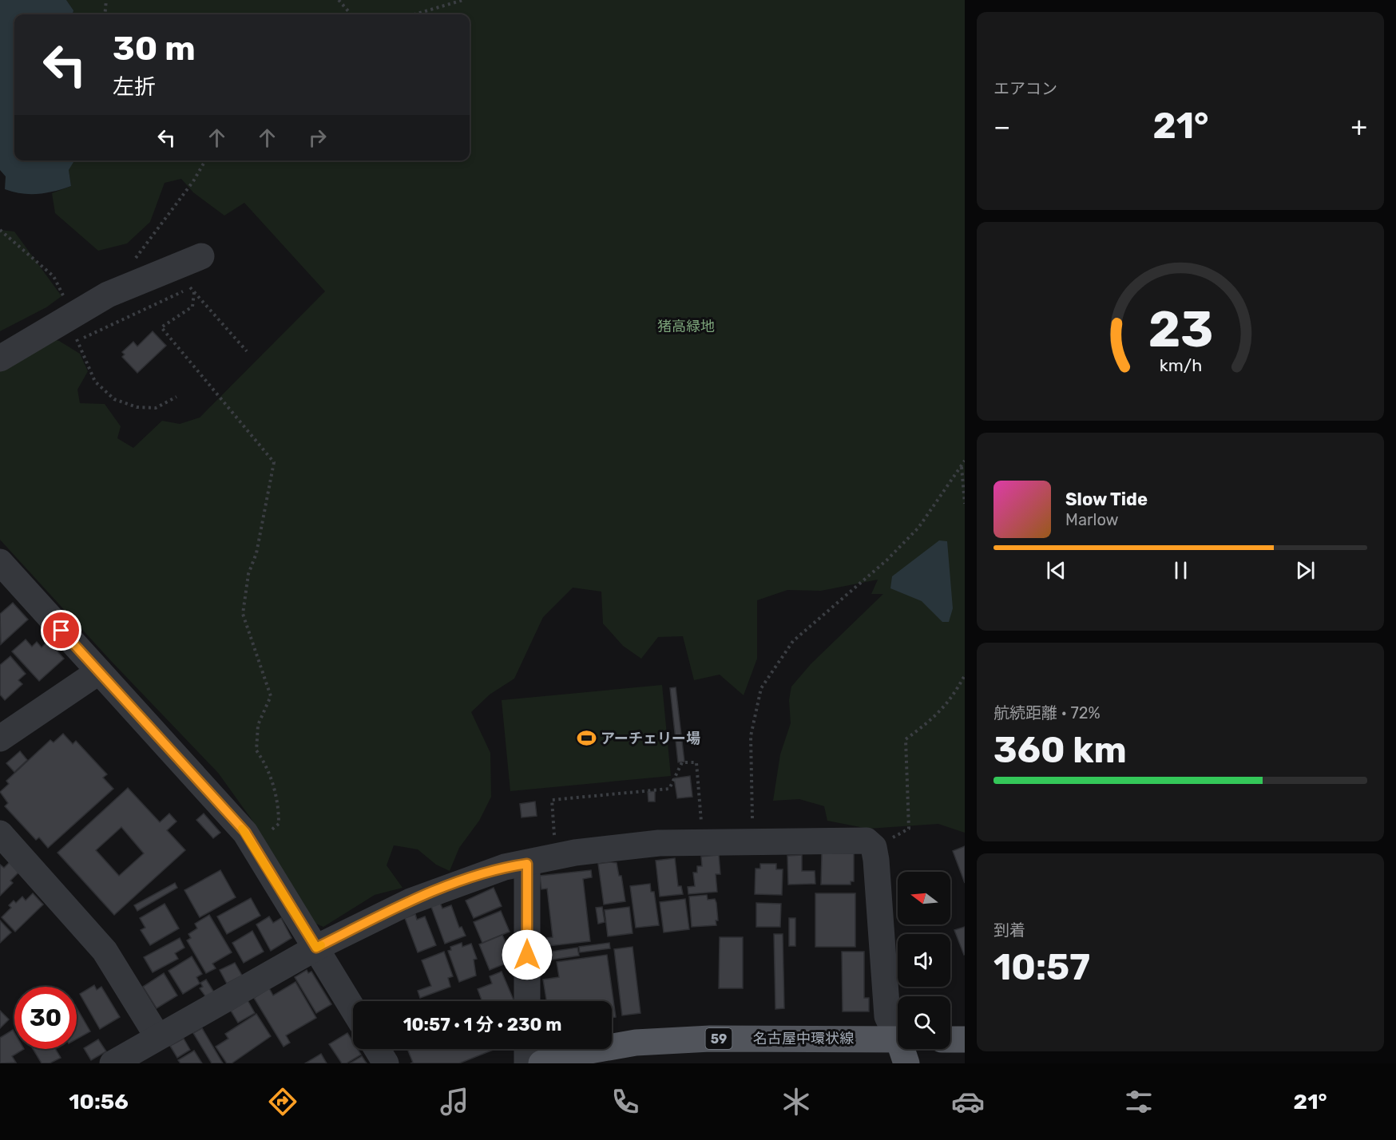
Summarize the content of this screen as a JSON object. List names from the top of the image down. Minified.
{"streets":{"main road":["59","名古屋中環状線"]},"parks":["猪高緑地"],"places":{"sports":["アーチェリー場"]},"north":"left","page":{"tile":["エアコン",["航続距離 · 72%","360 km"],["到着","10:57"]],"turn":["30 m","左折"],"heat":["−","21°","+"],"song":["Slow Tide","Marlow"],"limit":"30","trip":"10:57 · 1 分 · 230 m","tabs":["10:56","21°"],"gauge":["23","km/h"]}}
